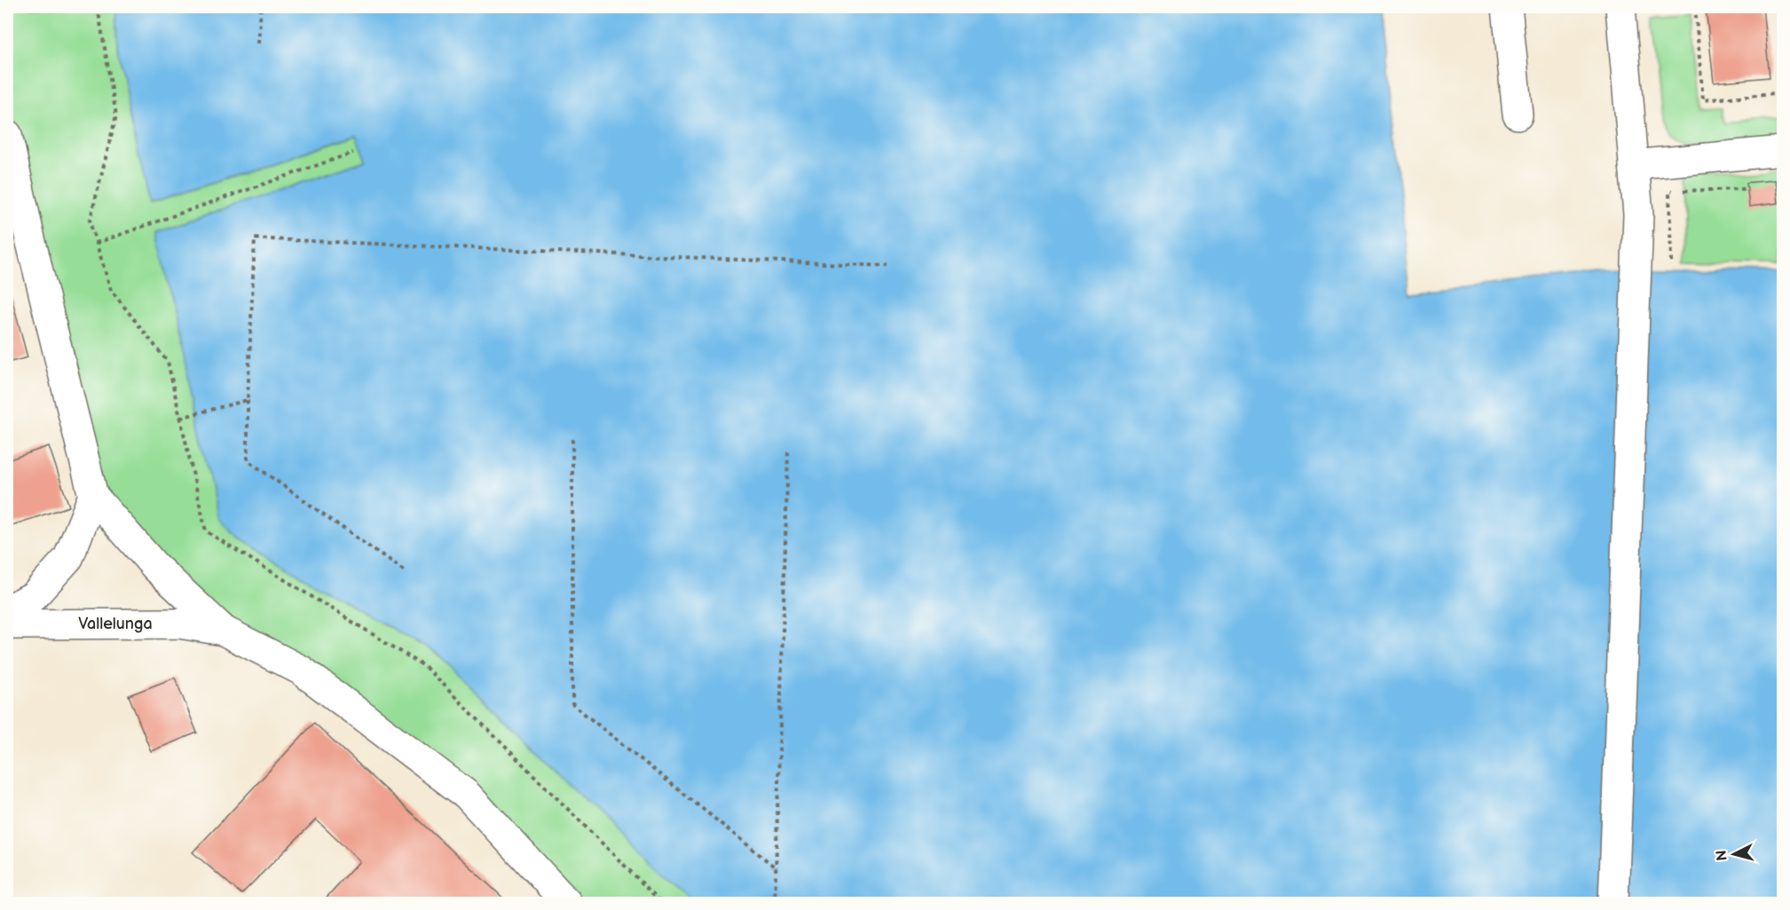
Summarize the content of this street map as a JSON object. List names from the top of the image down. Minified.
{"streets":{"street":["Vallelunga"]},"north":"left"}
